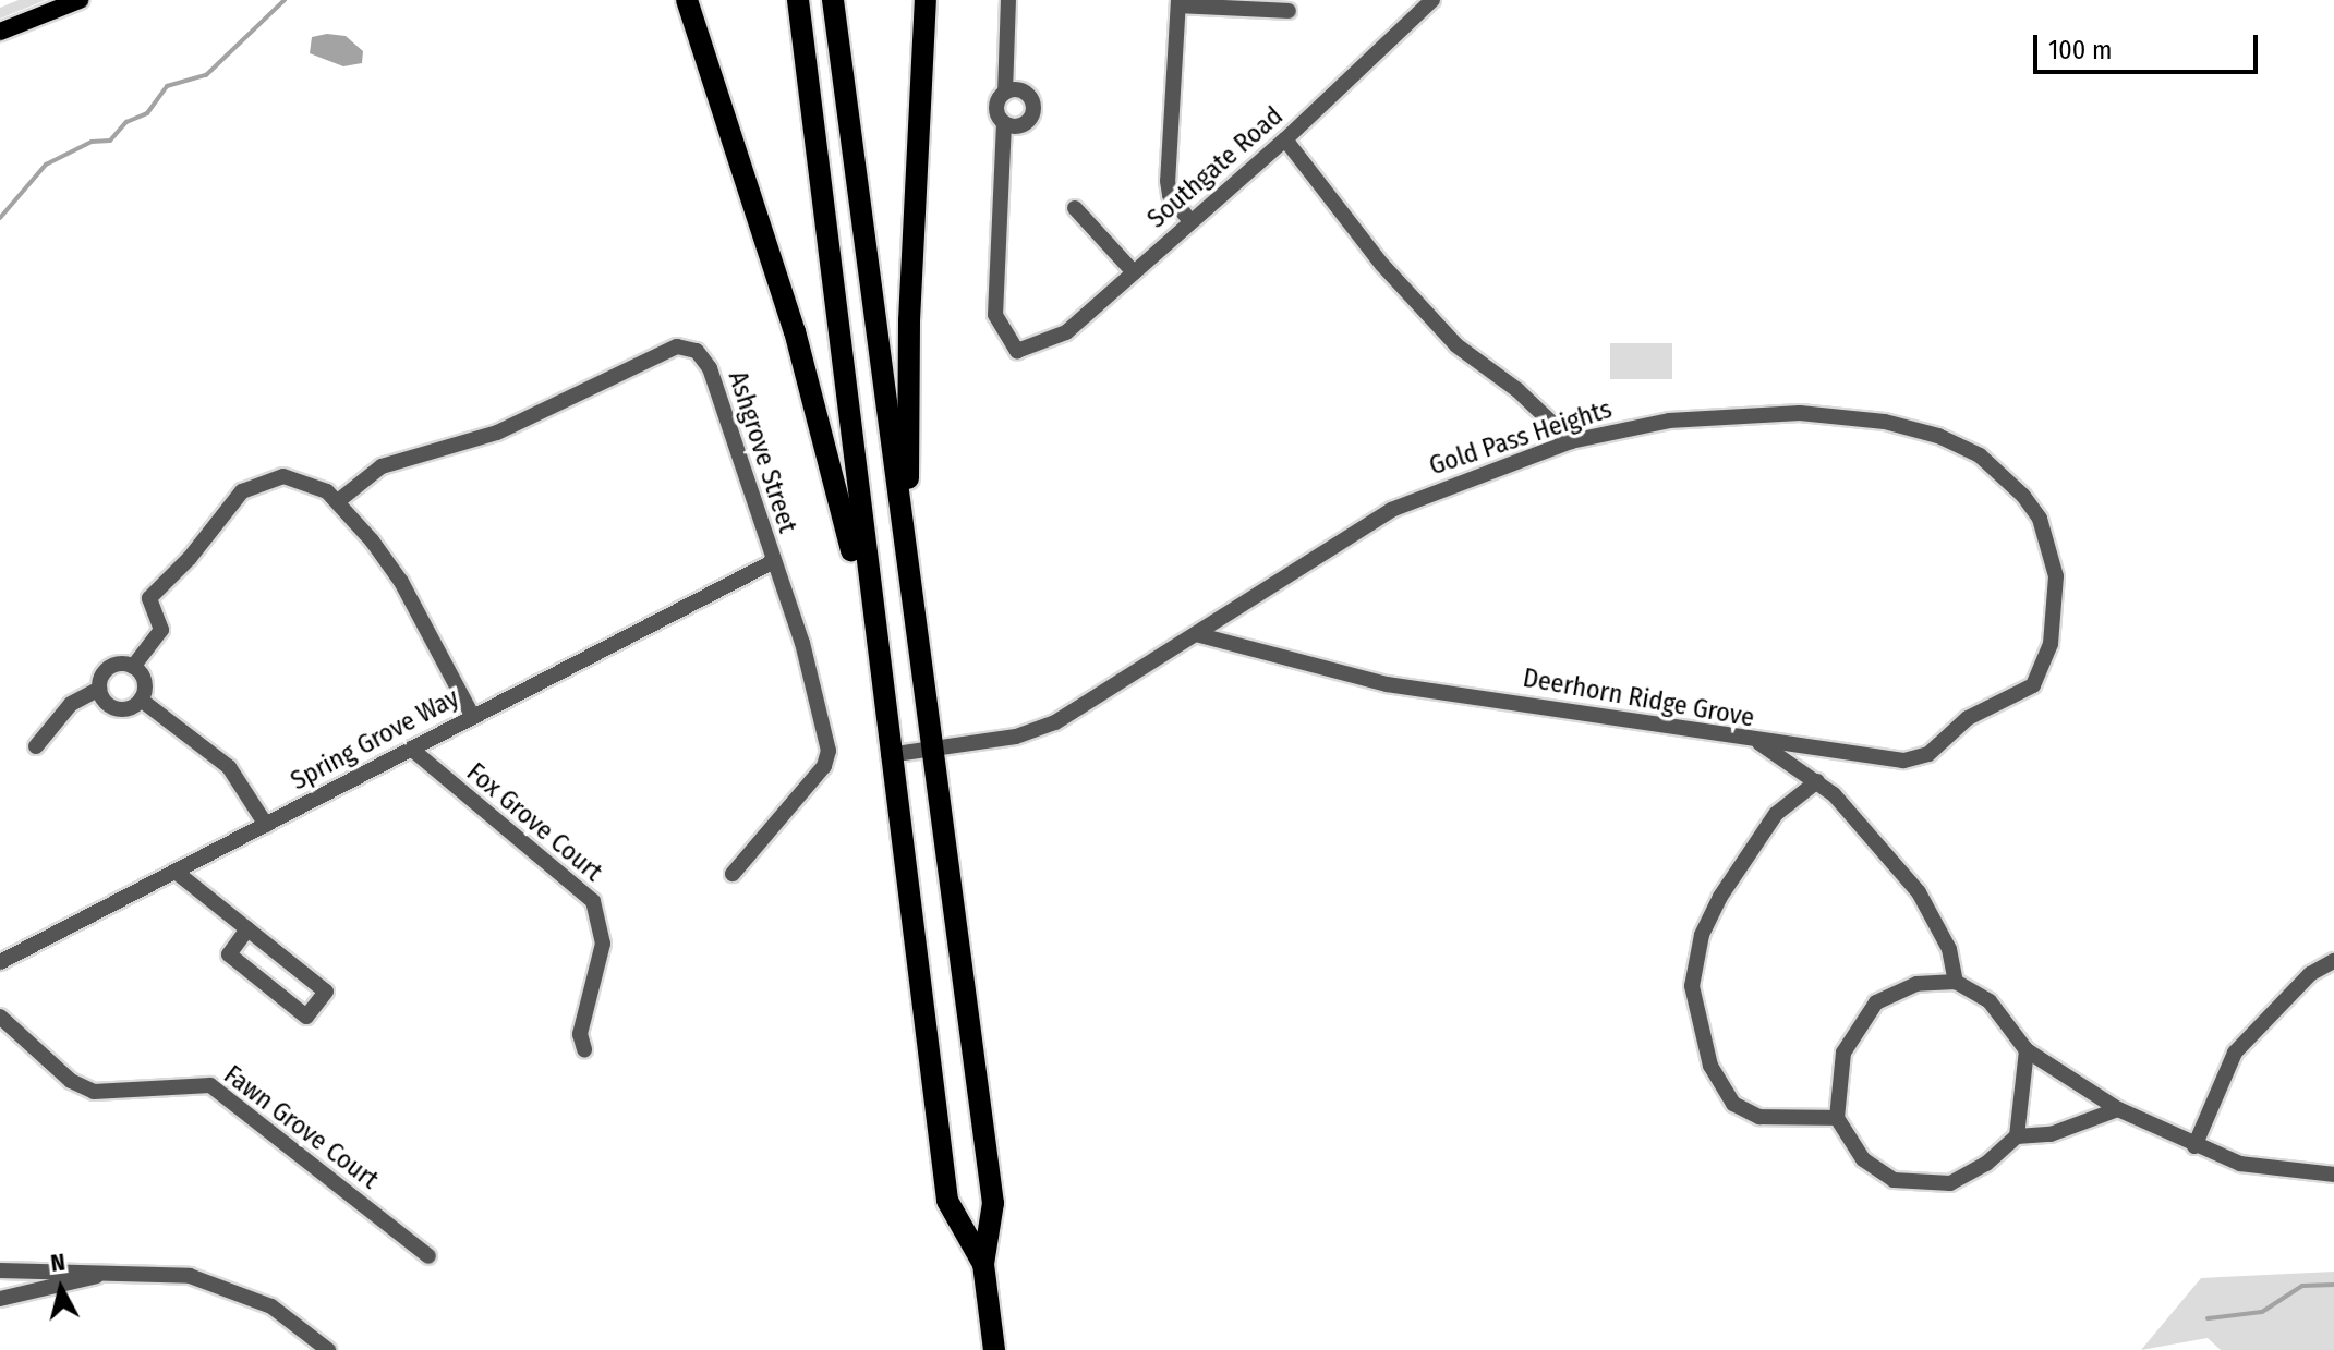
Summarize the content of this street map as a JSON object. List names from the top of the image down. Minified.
{"streets":{"street":["Southgate Road","Gold Pass Heights","Ashgrove Street","Deerhorn Ridge Grove","Spring Grove Way","Fox Grove Court","Fawn Grove Court"]},"crossings":[["Gold Pass Heights","Deerhorn Ridge Grove"],["Ashgrove Street","Spring Grove Way"],["Spring Grove Way","Fox Grove Court"]],"scale_bar":"100 m","north":"top"}
